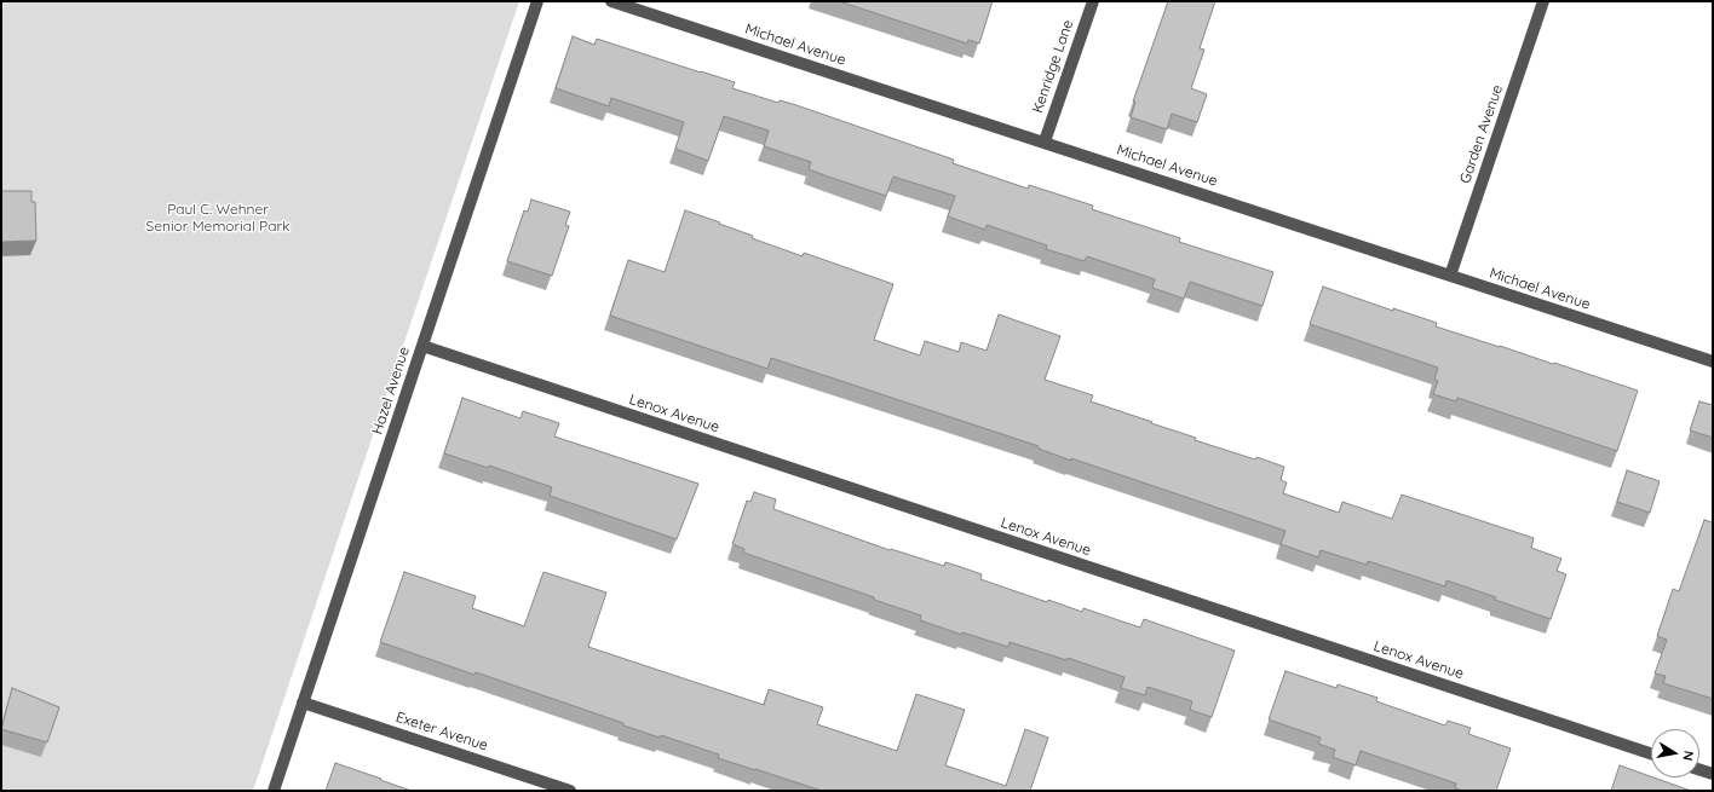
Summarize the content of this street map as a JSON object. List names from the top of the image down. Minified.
{"streets":{"street":["Michael Avenue","Kenridge Lane","Garden Avenue","Hazel Avenue","Lenox Avenue","Exeter Avenue"]},"crossings":[["Michael Avenue","Kenridge Lane"],["Michael Avenue","Garden Avenue"],["Hazel Avenue","Lenox Avenue"],["Hazel Avenue","Exeter Avenue"]],"parks":["Paul C. Wehner Senior Memorial Park"],"north":"right"}
